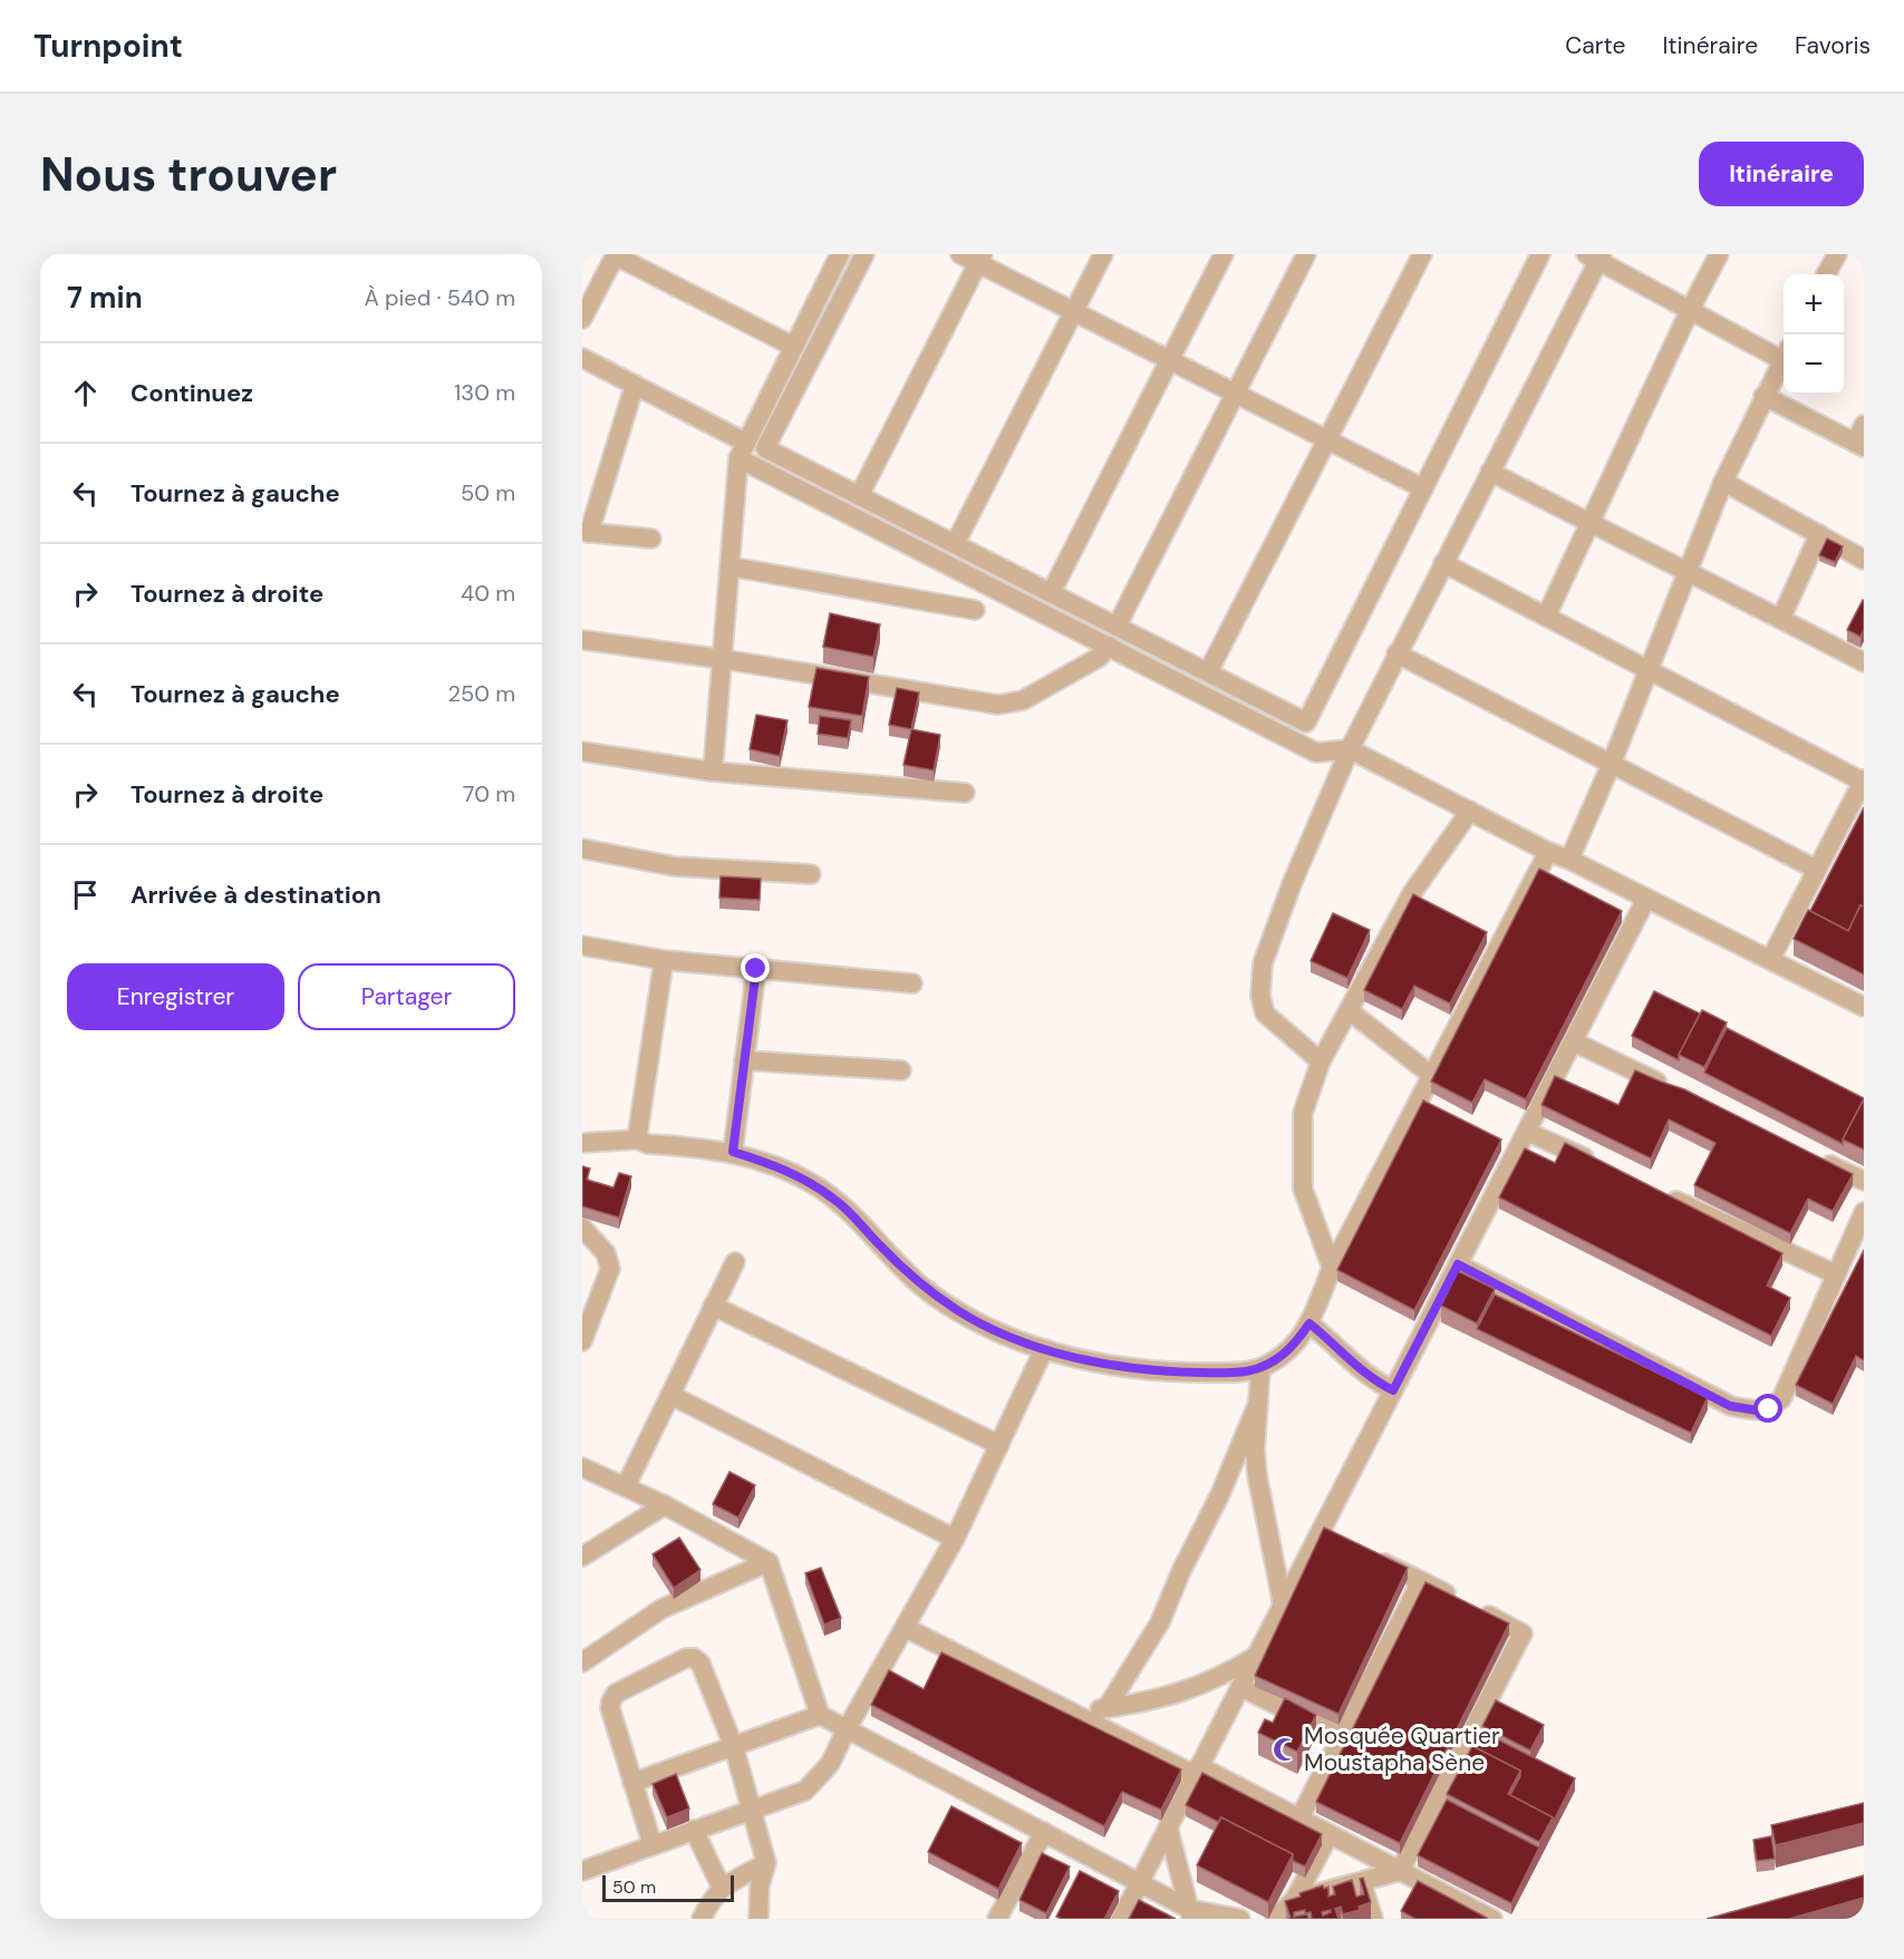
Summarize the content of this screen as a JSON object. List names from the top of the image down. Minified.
{"places":{"mosque":["Mosquée Quartier Moustapha Sène"]},"scale_bar":"50 m","page":{"header":"Turnpoint","nav":["Carte","Itinéraire","Favoris"],"buttons":["Itinéraire",["Enregistrer","Partager"]],"title":"Nous trouver","heading":["7 min","À pied · 540 m"],"map_buttons":["+","−"],"list":[["Continuez","130 m"],["Tournez à gauche","50 m"],["Tournez à droite","40 m"],["Tournez à gauche","250 m"],["Tournez à droite","70 m"],"Arrivée à destination"],"scale":"50 m"}}
